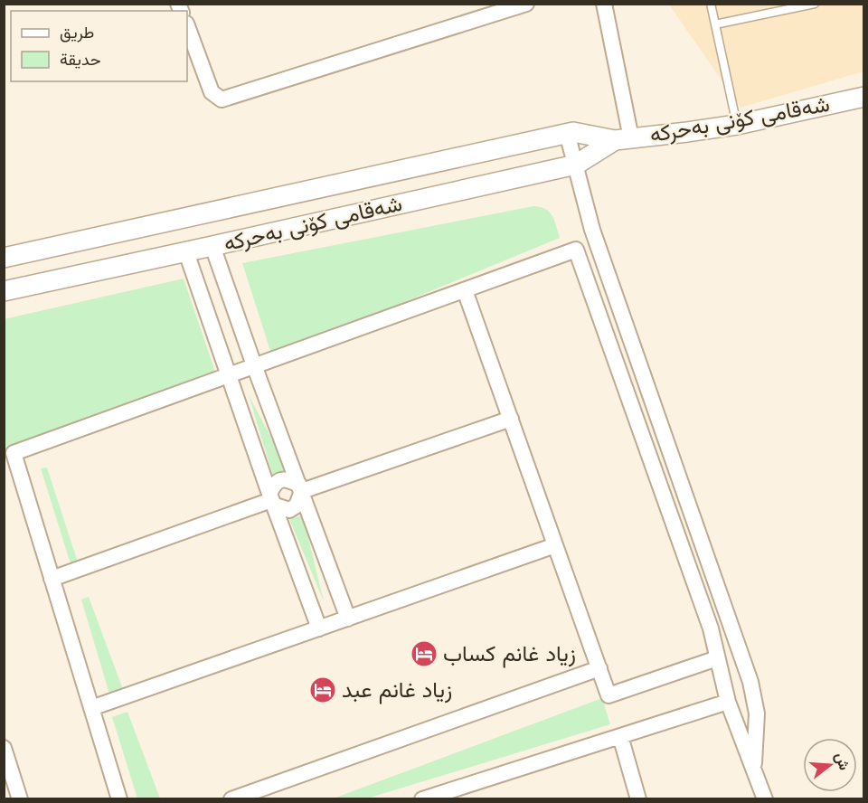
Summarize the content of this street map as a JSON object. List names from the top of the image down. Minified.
{"streets":{"street":["شەقامی کۆنی بەحرکە"]},"places":{"hotel":["زياد غانم كساب","زياد غانم عبد"]},"legend":["طريق","حديقة"],"north":"right"}
